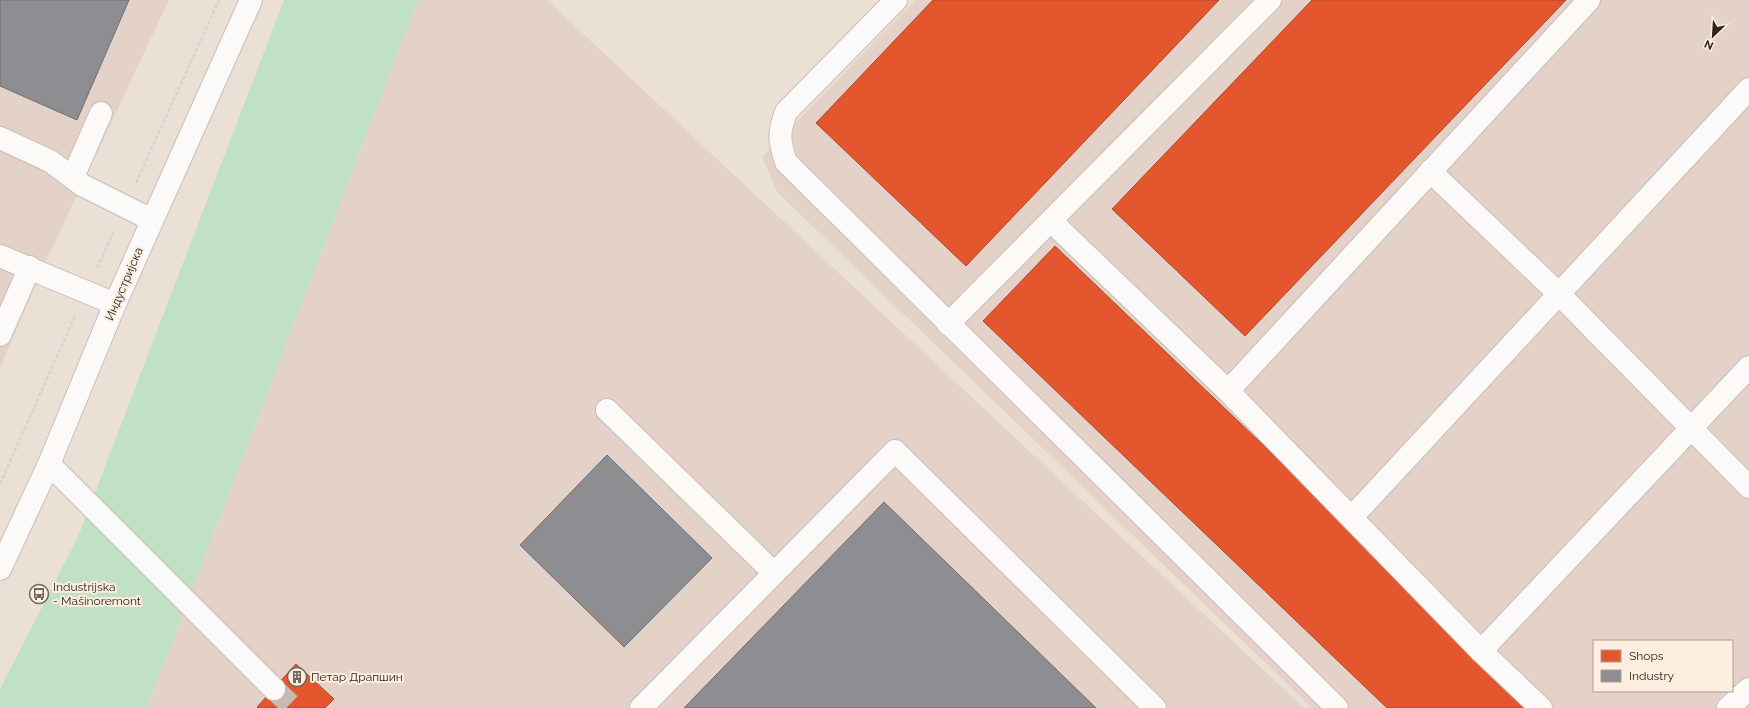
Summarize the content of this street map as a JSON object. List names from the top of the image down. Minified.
{"streets":{"street":["Индустријска"]},"places":{"bus stop":["Industrijska - Mašinoremont"],"building":["Петар Драпшин"]},"legend":["Shops","Industry"],"north":"bottom left"}
